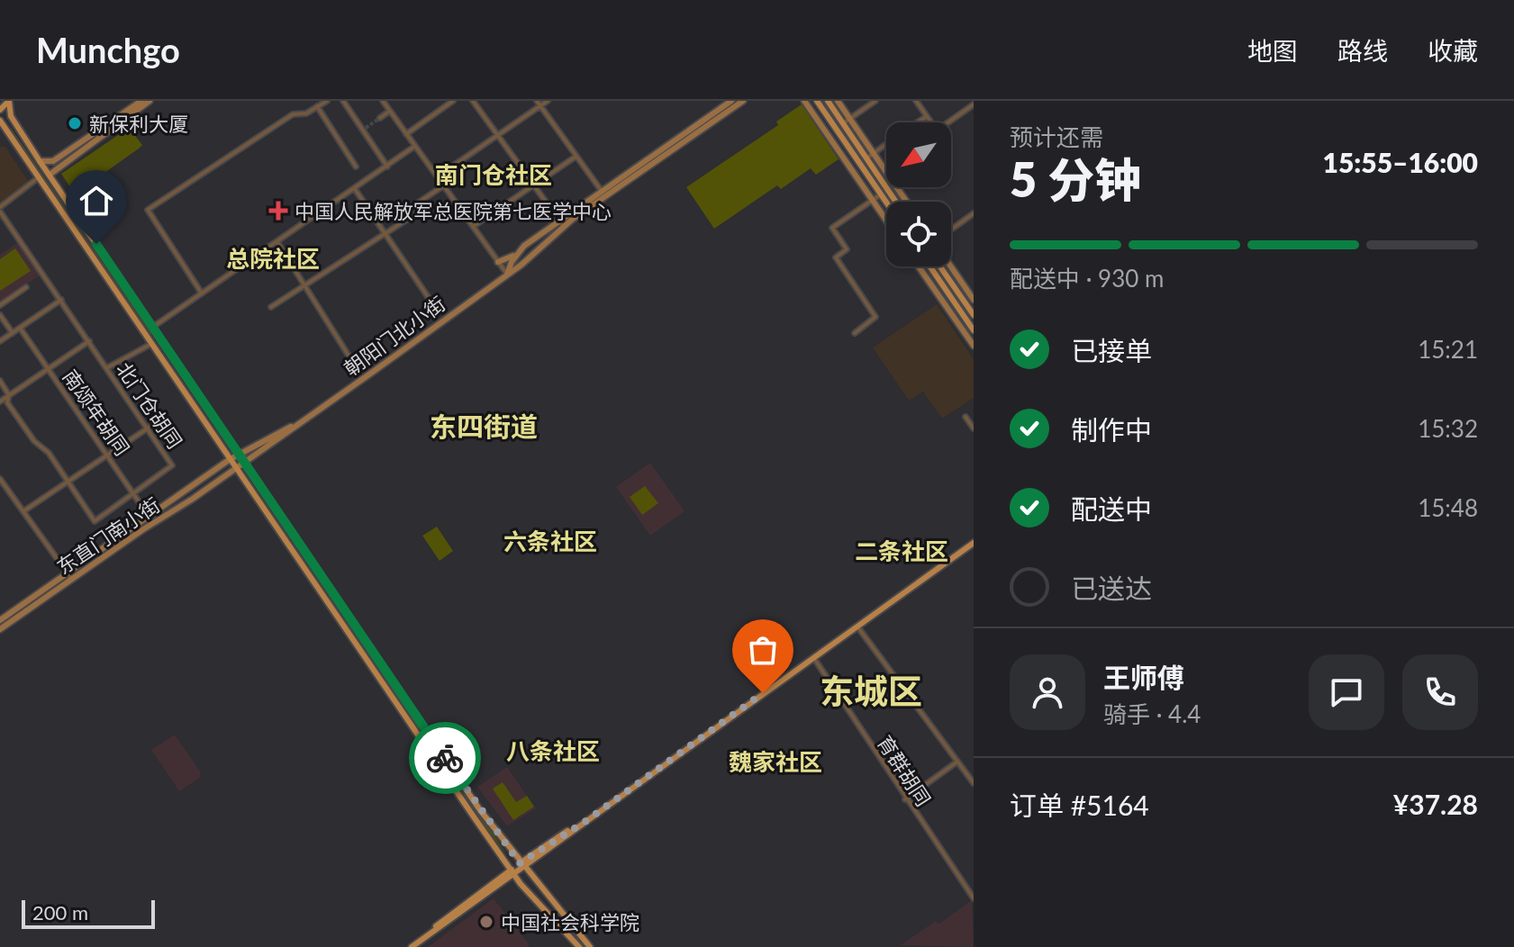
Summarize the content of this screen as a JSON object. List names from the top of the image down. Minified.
{"streets":{"main road":["朝阳门北小街","东直门南小街"],"street":["北门仓胡同","南颂年胡同","育群胡同"]},"crossings":[["朝阳门北小街","东直门南小街"],["北门仓胡同","南颂年胡同"],["南颂年胡同","东直门南小街"]],"districts":["南门仓社区","总院社区","东四街道","六条社区","二条社区","东城区","八条社区","魏家社区"],"places":{"other":["新保利大厦","中国社会科学院"],"health":["中国人民解放军总医院第七医学中心"]},"scale_bar":"200 m","north":"bottom left","page":{"header":"Munchgo","nav":["地图","路线","收藏"],"heading":["5 分钟","预计还需","15:55–16:00"],"panel":["王师傅","骑手 · 4.4","订单 #5164","¥37.28"],"bar":"配送中 · 930 m","list":[["已接单","15:21"],["制作中","15:32"],["配送中","15:48"],"已送达"],"scale":"200 m"}}
